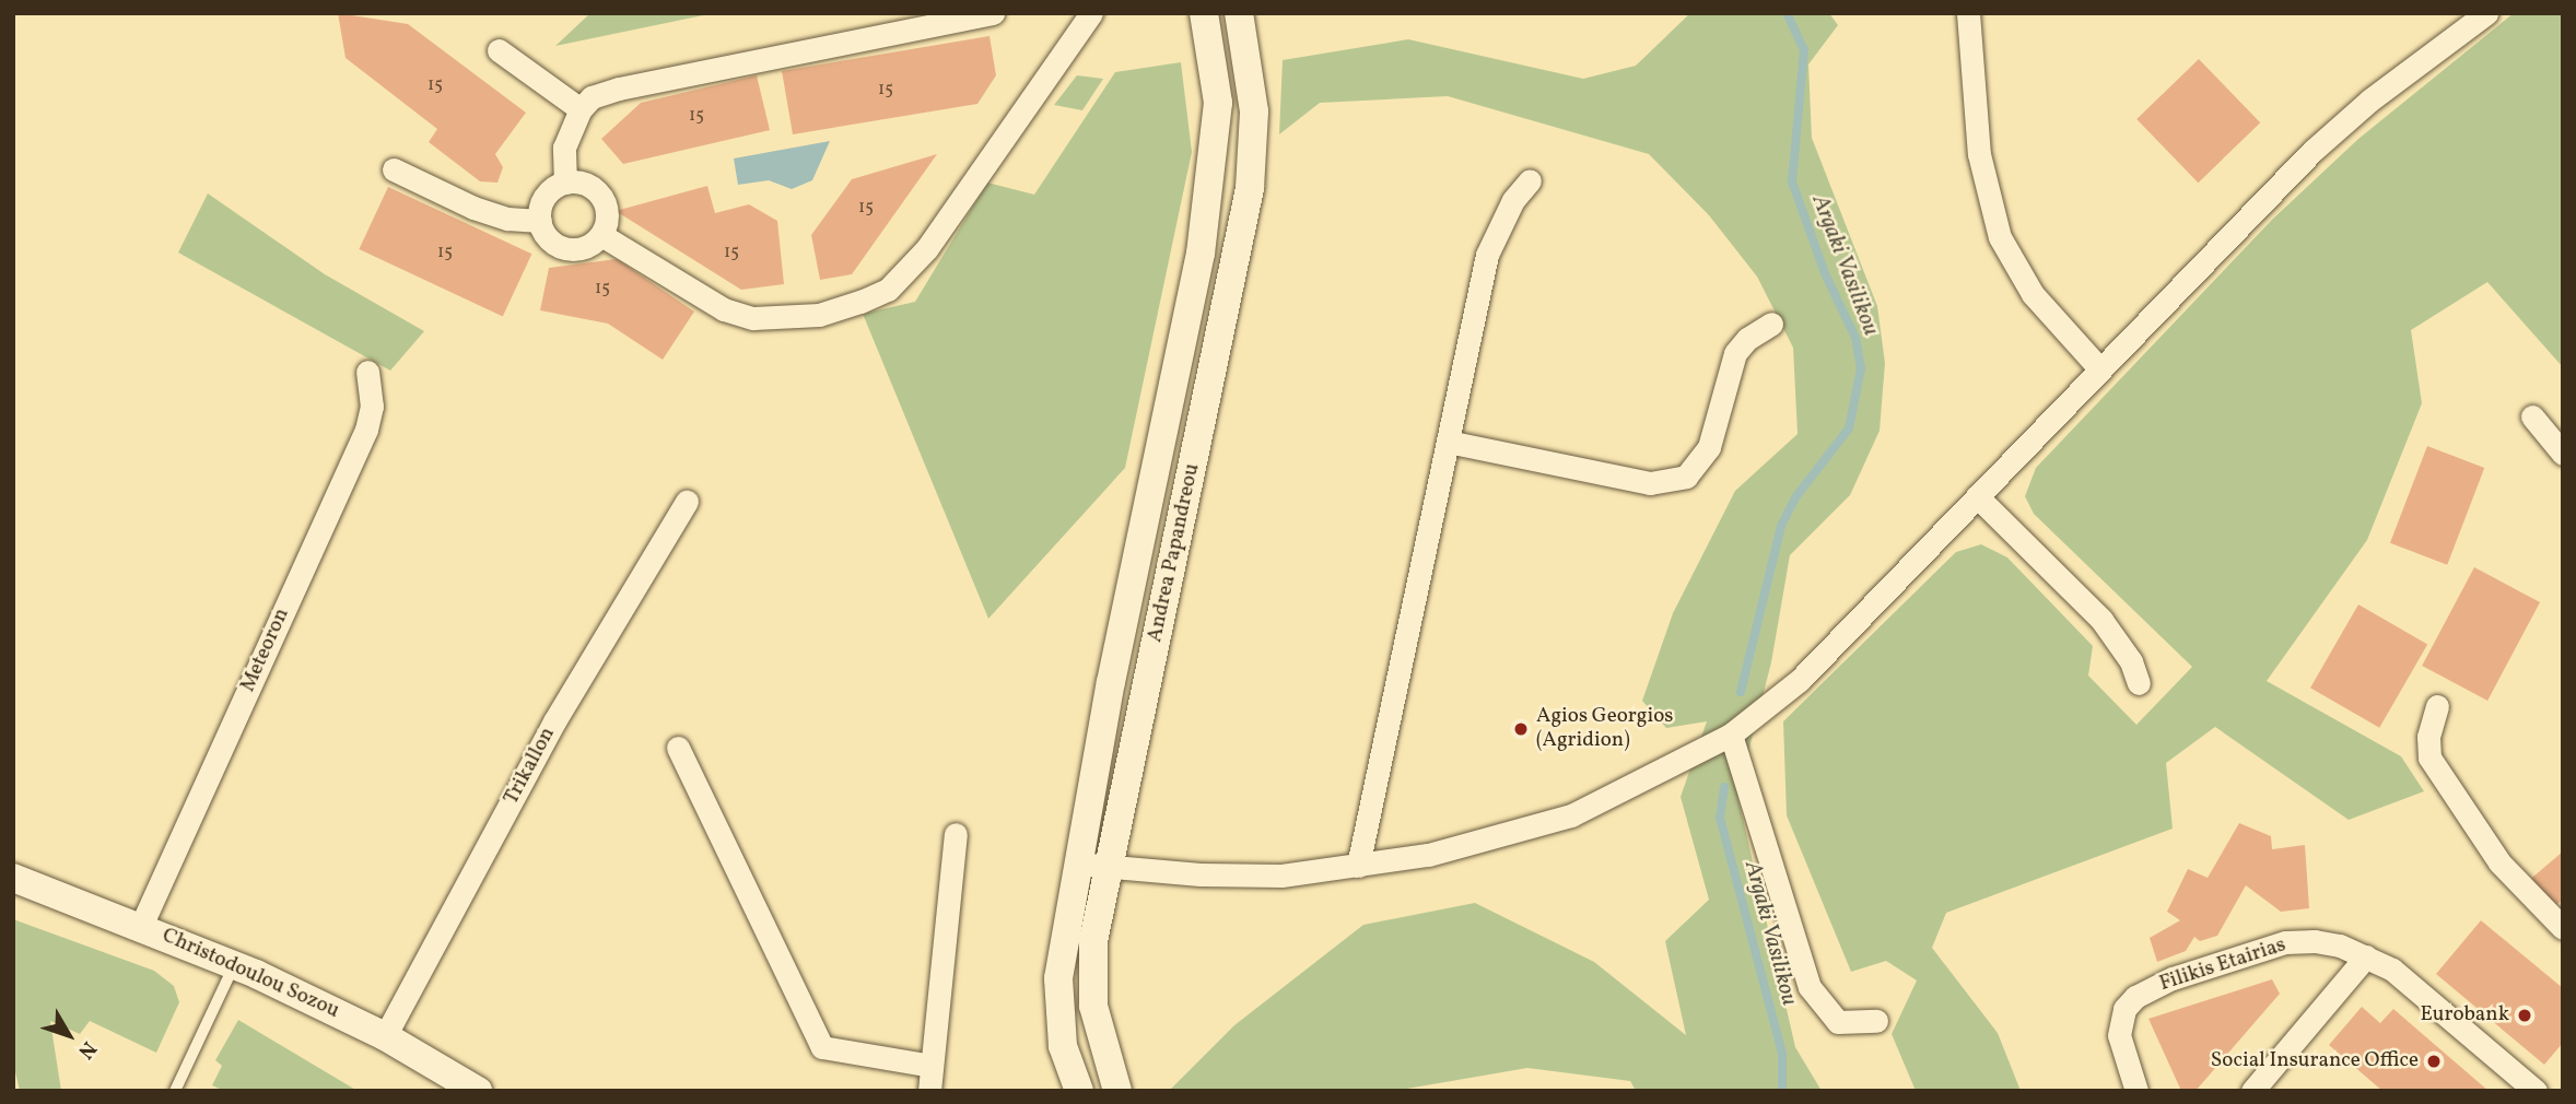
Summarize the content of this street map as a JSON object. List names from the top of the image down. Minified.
{"streets":{"street":["Andrea Papandreou","Meteoron","Trikallon","Filikis Etairias","Christodoulou Sozou"]},"crossings":[["Meteoron","Christodoulou Sozou"],["Trikallon","Christodoulou Sozou"]],"water":["Argaki Vasilikou"],"places":["Agios Georgios (Agridion)","Eurobank","Social Insurance Office"],"house_numbers":["15","15","15","15","15","15","15"],"north":"bottom right"}
